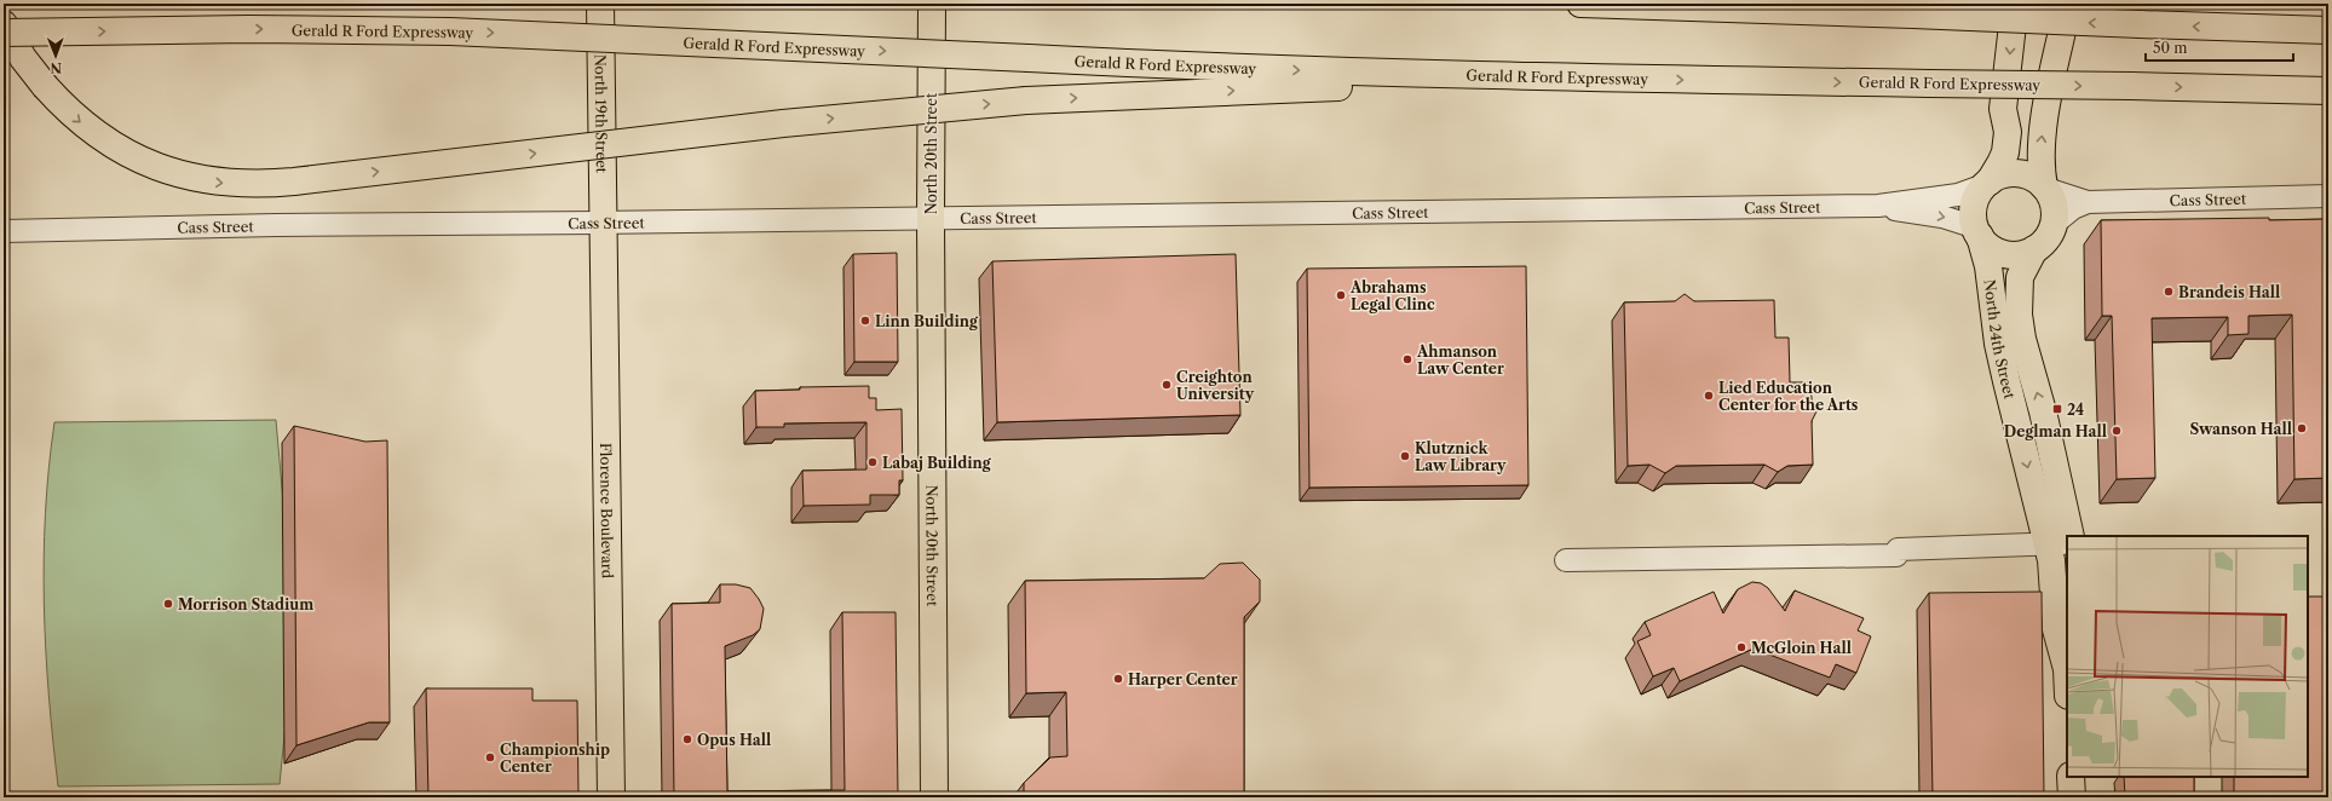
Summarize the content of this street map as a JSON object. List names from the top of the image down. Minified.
{"streets":{"main road":["Gerald R Ford Expressway","North 19th Street","North 20th Street","North 24th Street","Florence Boulevard"],"street":["Cass Street"]},"crossings":[["North 19th Street","Cass Street"],["North 19th Street","Florence Boulevard"],["North 20th Street","Cass Street"],["Cass Street","North 24th Street"],["Cass Street","Florence Boulevard"]],"places":{"other":["Brandeis Hall","Abrahams Legal Clinc","Linn Building","Ahmanson Law Center","Creighton University","Lied Education Center for the Arts","Swanson Hall","Deglman Hall","Klutznick Law Library","Labaj Building","Morrison Stadium","McGloin Hall","Harper Center","Opus Hall","Championship Center"],"transit":["24"]},"scale_bar":"50 m","north":"bottom"}
